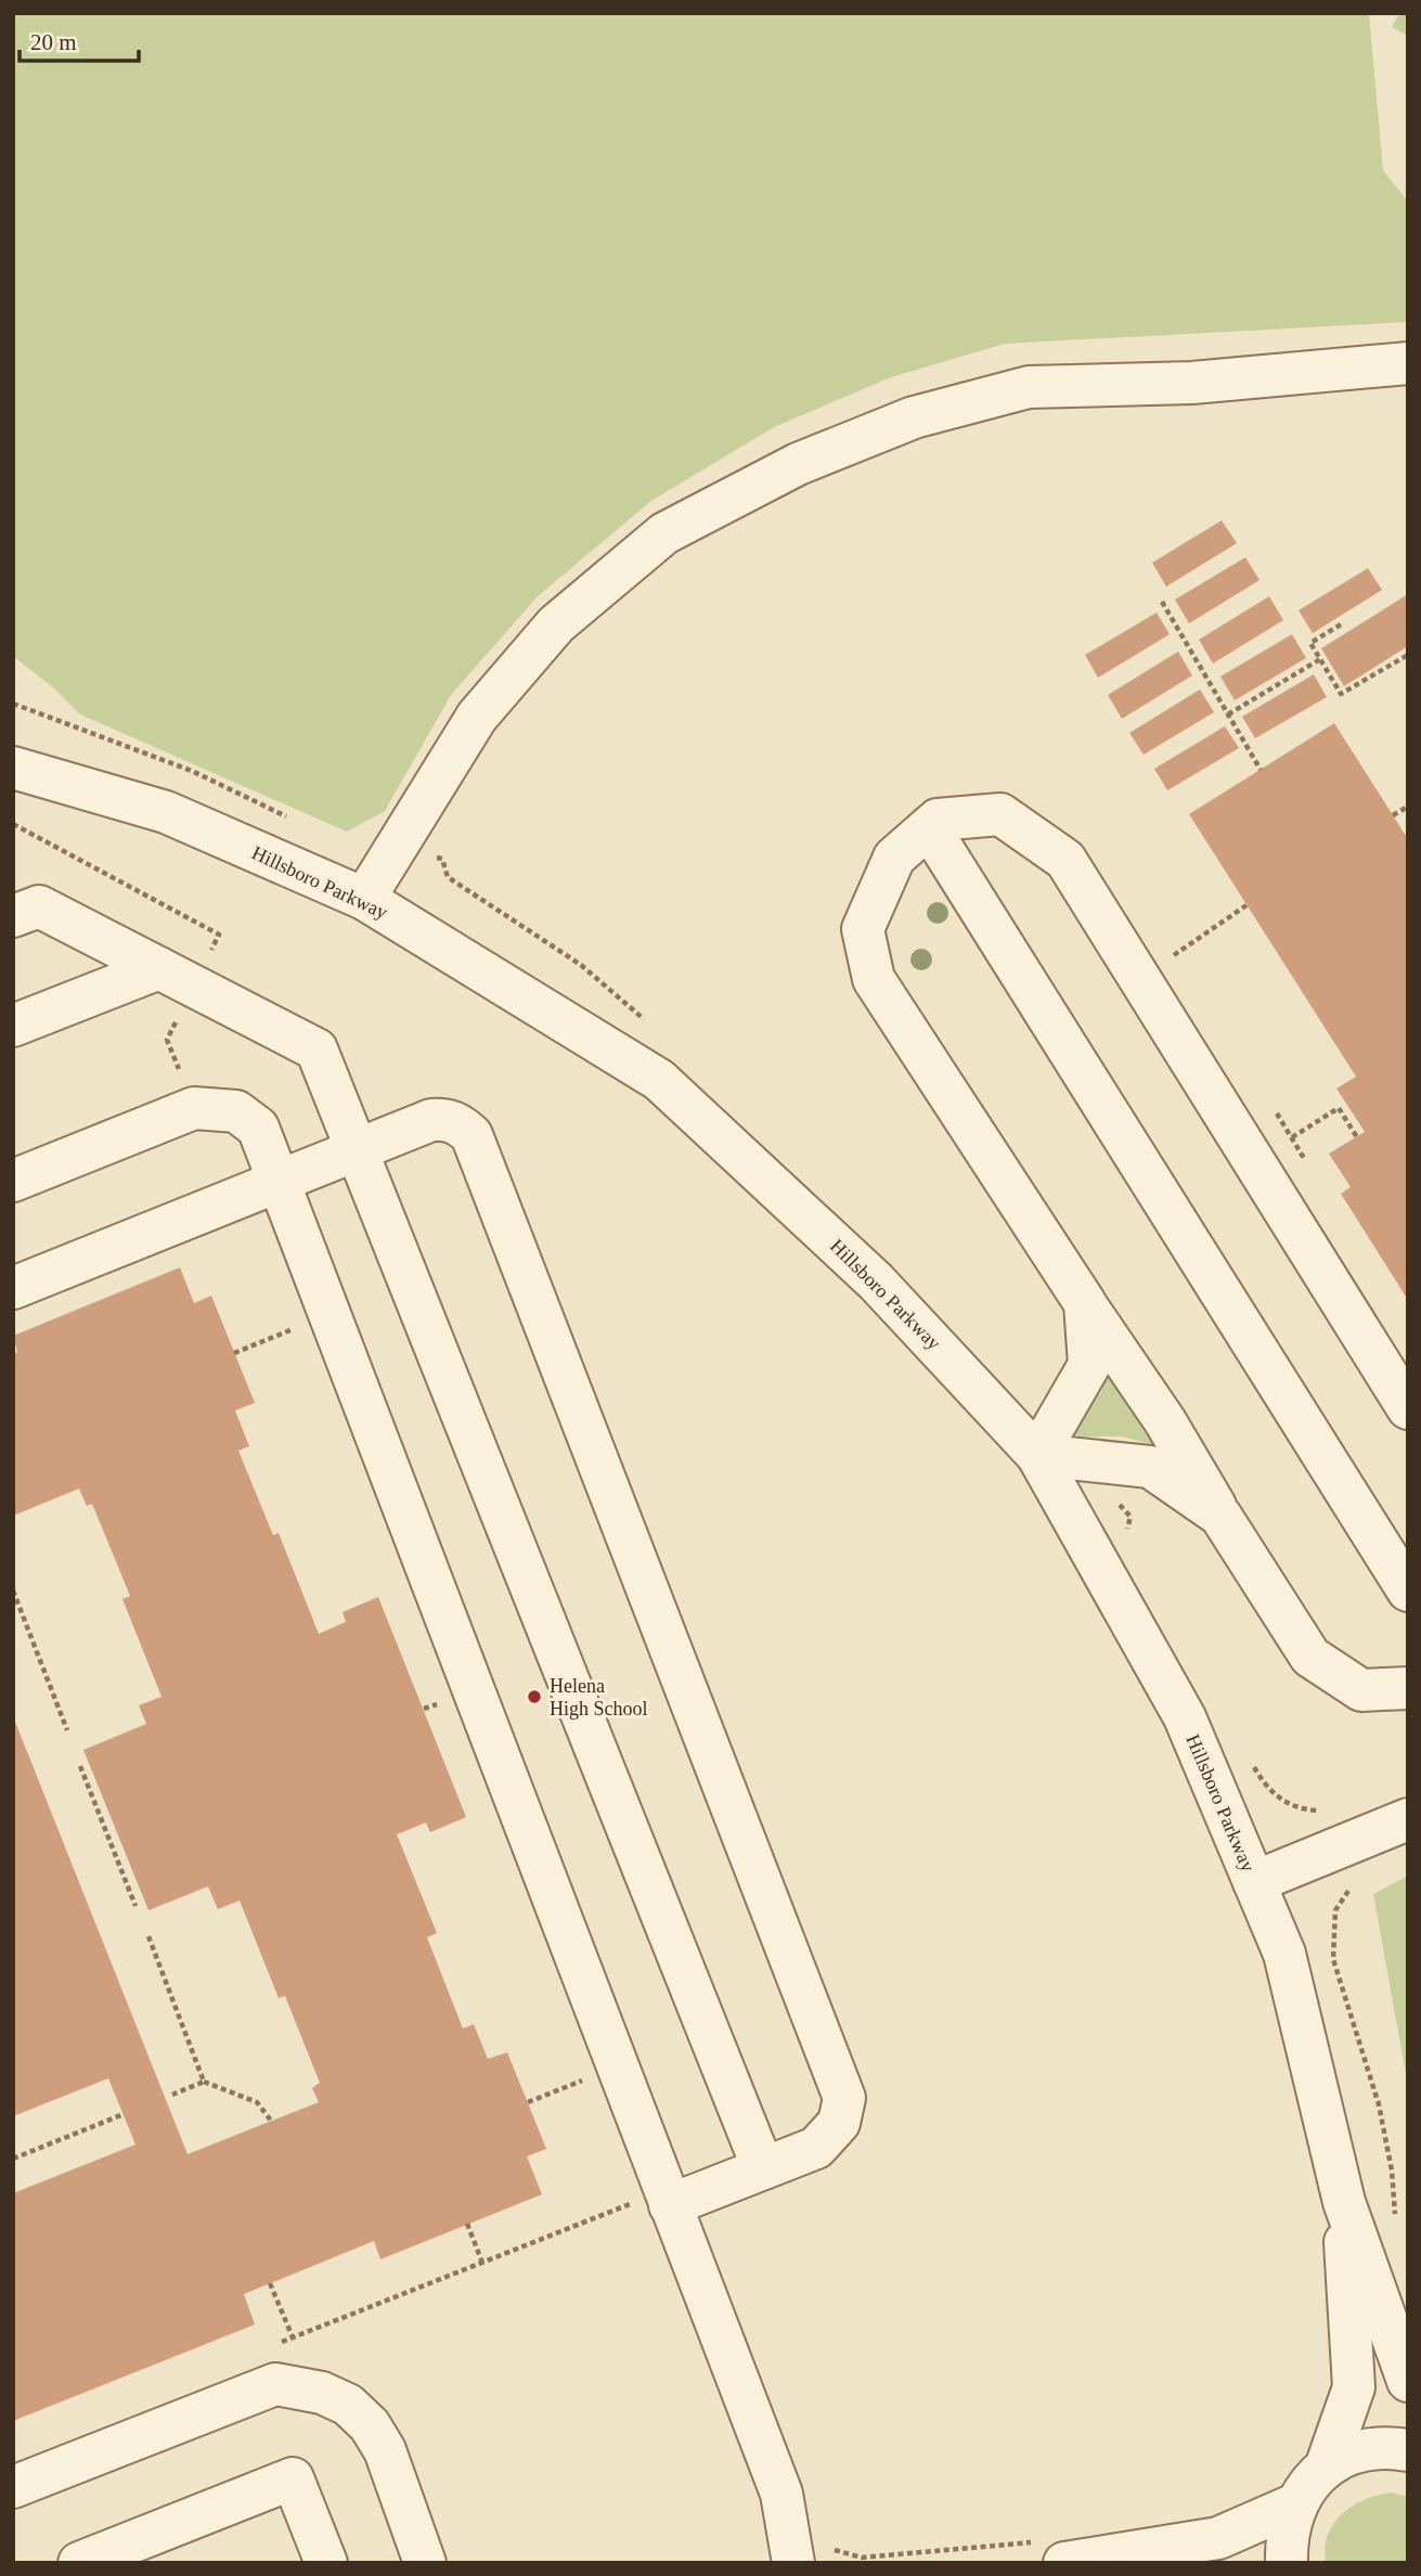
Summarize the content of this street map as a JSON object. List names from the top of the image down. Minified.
{"streets":{"street":["Hillsboro Parkway"]},"places":["Helena High School"],"scale_bar":"20 m"}
